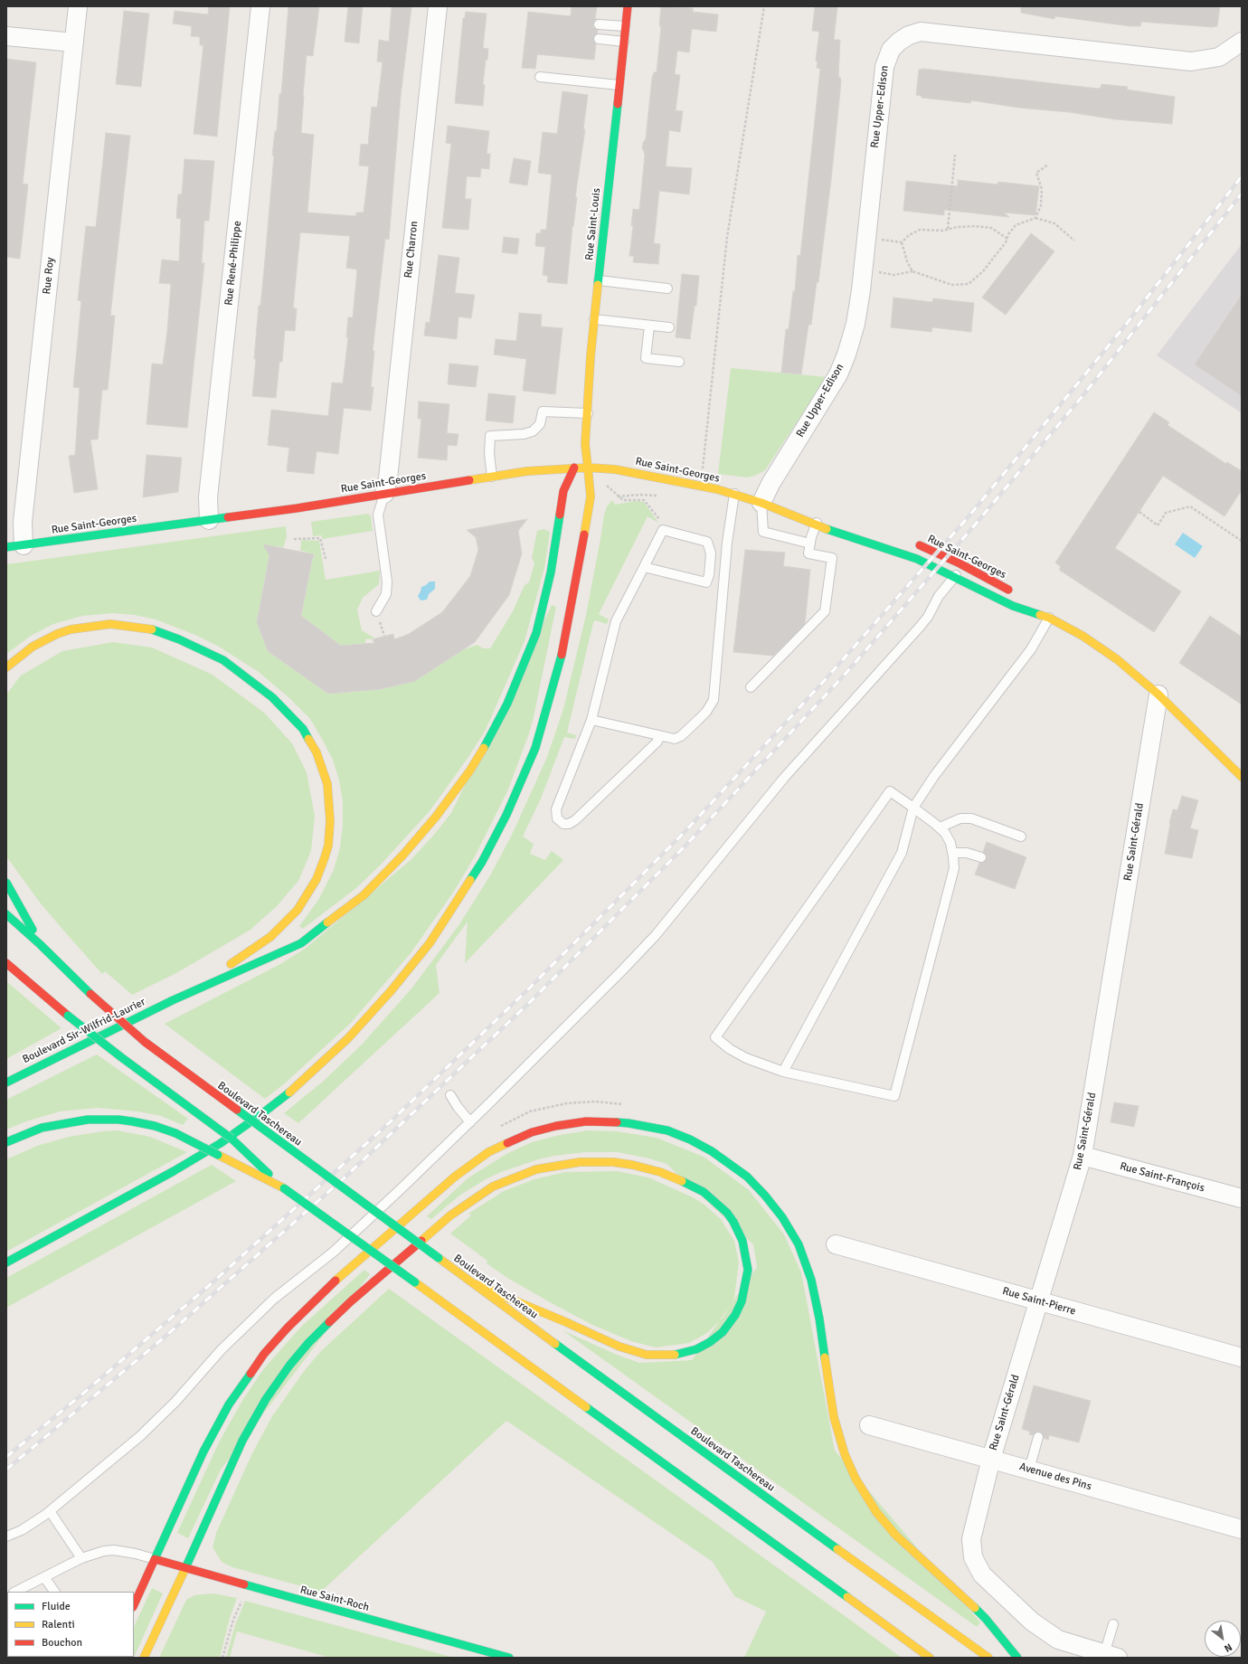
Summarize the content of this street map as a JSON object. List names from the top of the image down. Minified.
{"streets":{"main road":["Rue Saint-Louis","Rue Saint-Georges","Boulevard Sir-Wilfrid-Laurier","Boulevard Taschereau","Rue Saint-Roch"],"street":["Rue Upper-Edison","Rue Charron","Rue René-Philippe","Rue Roy","Rue Saint-Gérald","Rue Saint-François","Rue Saint-Pierre","Avenue des Pins"]},"crossings":[["Rue Upper-Edison","Rue Saint-Georges"],["Rue Saint-Louis","Rue Saint-Georges"],["Rue Saint-Louis","Boulevard Sir-Wilfrid-Laurier"],["Rue Charron","Rue Saint-Georges"],["Rue René-Philippe","Rue Saint-Georges"],["Rue Roy","Rue Saint-Georges"],["Rue Saint-Georges","Rue Saint-Gérald"],["Rue Saint-Gérald","Rue Saint-François"],["Rue Saint-Gérald","Rue Saint-Pierre"],["Rue Saint-Gérald","Avenue des Pins"]],"legend":["Fluide","Ralenti","Bouchon"],"north":"bottom right"}
